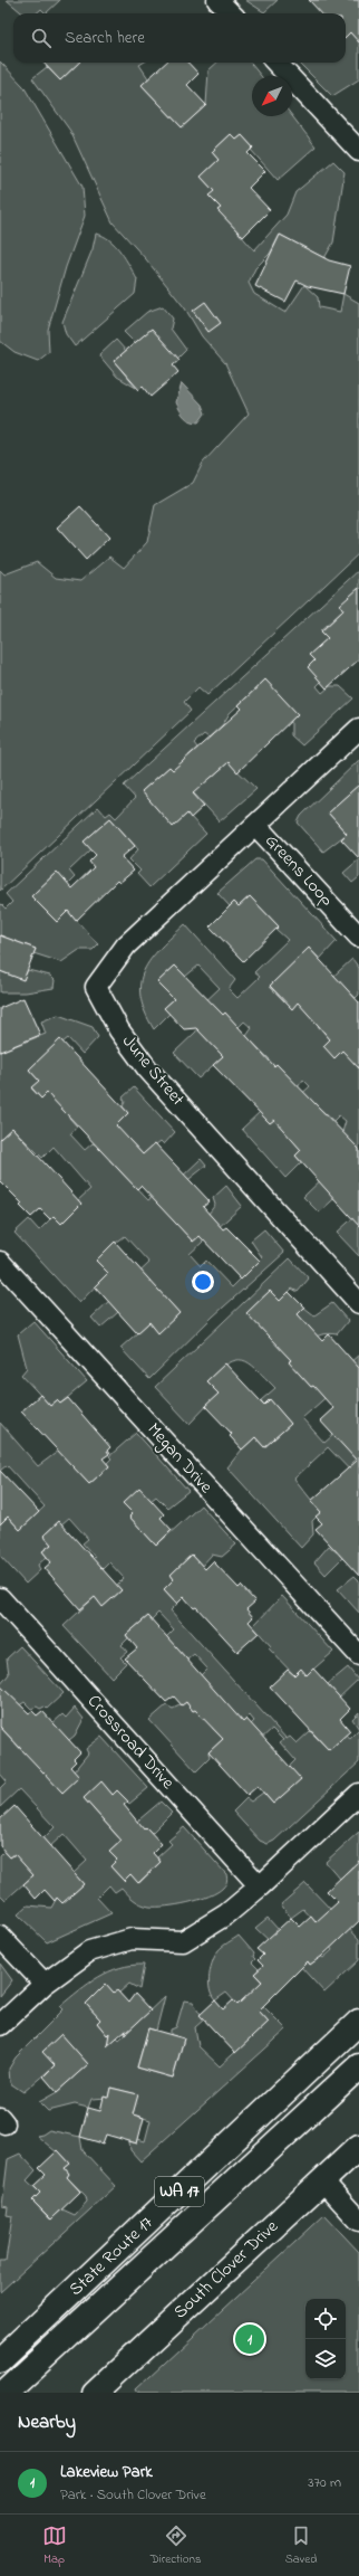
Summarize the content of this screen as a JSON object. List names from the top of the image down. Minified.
{"streets":{"main road":["WA 17","State Route 17","South Clover Drive"],"street":["Greens Loop","June Street","Megan Drive","Crossroad Drive"]},"crossings":[["Greens Loop","June Street"]],"north":"bottom left","page":{"search":"Search here","pins":"1","heading":"Nearby","list":[{"mark":"1","name":"Lakeview Park","note":"Park · South Clover Drive","value":"370 m"}],"nav":["Map","Directions","Saved"]}}
